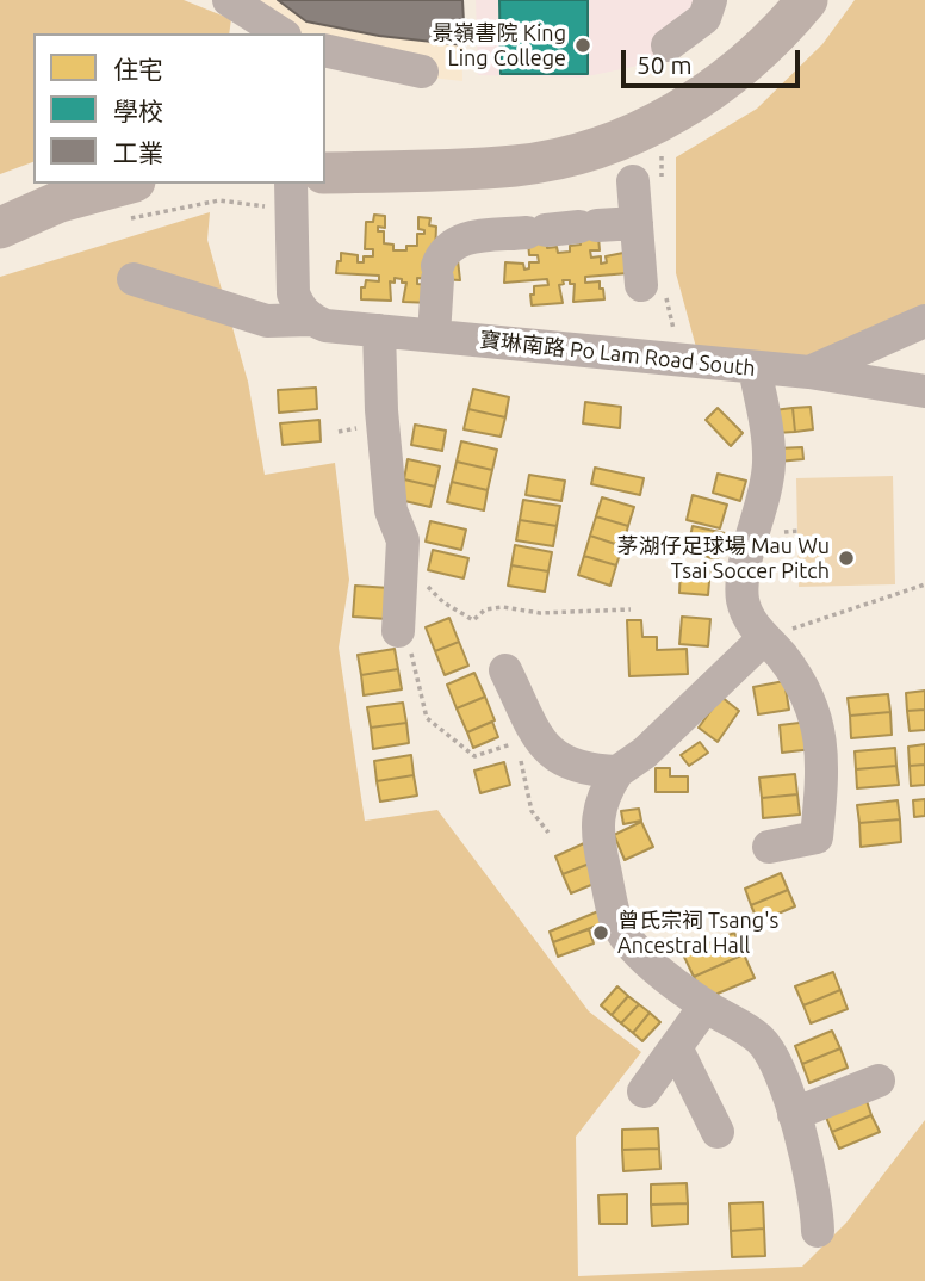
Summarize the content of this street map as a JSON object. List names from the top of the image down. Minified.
{"streets":{"street":["寶琳南路 Po Lam Road South"]},"places":["景嶺書院 King Ling College","茅湖仔足球場 Mau Wu Tsai Soccer Pitch","曾氏宗祠 Tsang's Ancestral Hall"],"legend":["住宅","學校","工業"],"scale_bar":"50 m"}
